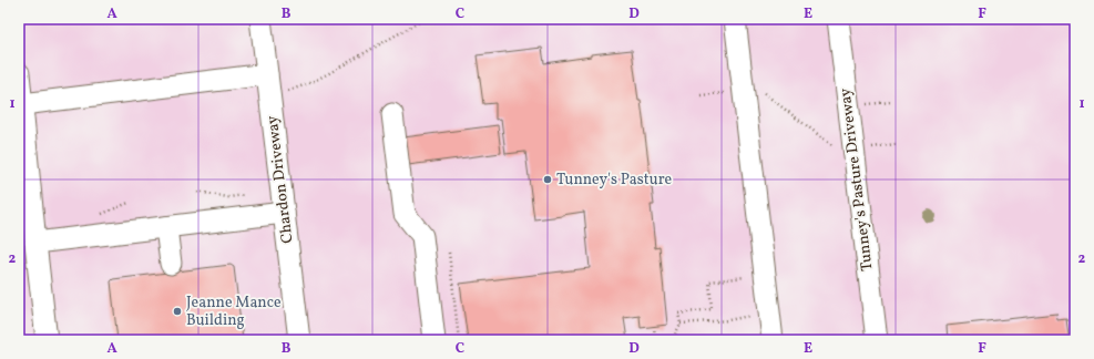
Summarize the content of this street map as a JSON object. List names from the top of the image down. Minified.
{"streets":{"street":["Chardon Driveway","Tunney's Pasture Driveway"]},"places":["Tunney's Pasture","Jeanne Mance Building"],"grid":{"columns":["A","B","C","D","E","F"],"rows":["1","2"]}}
